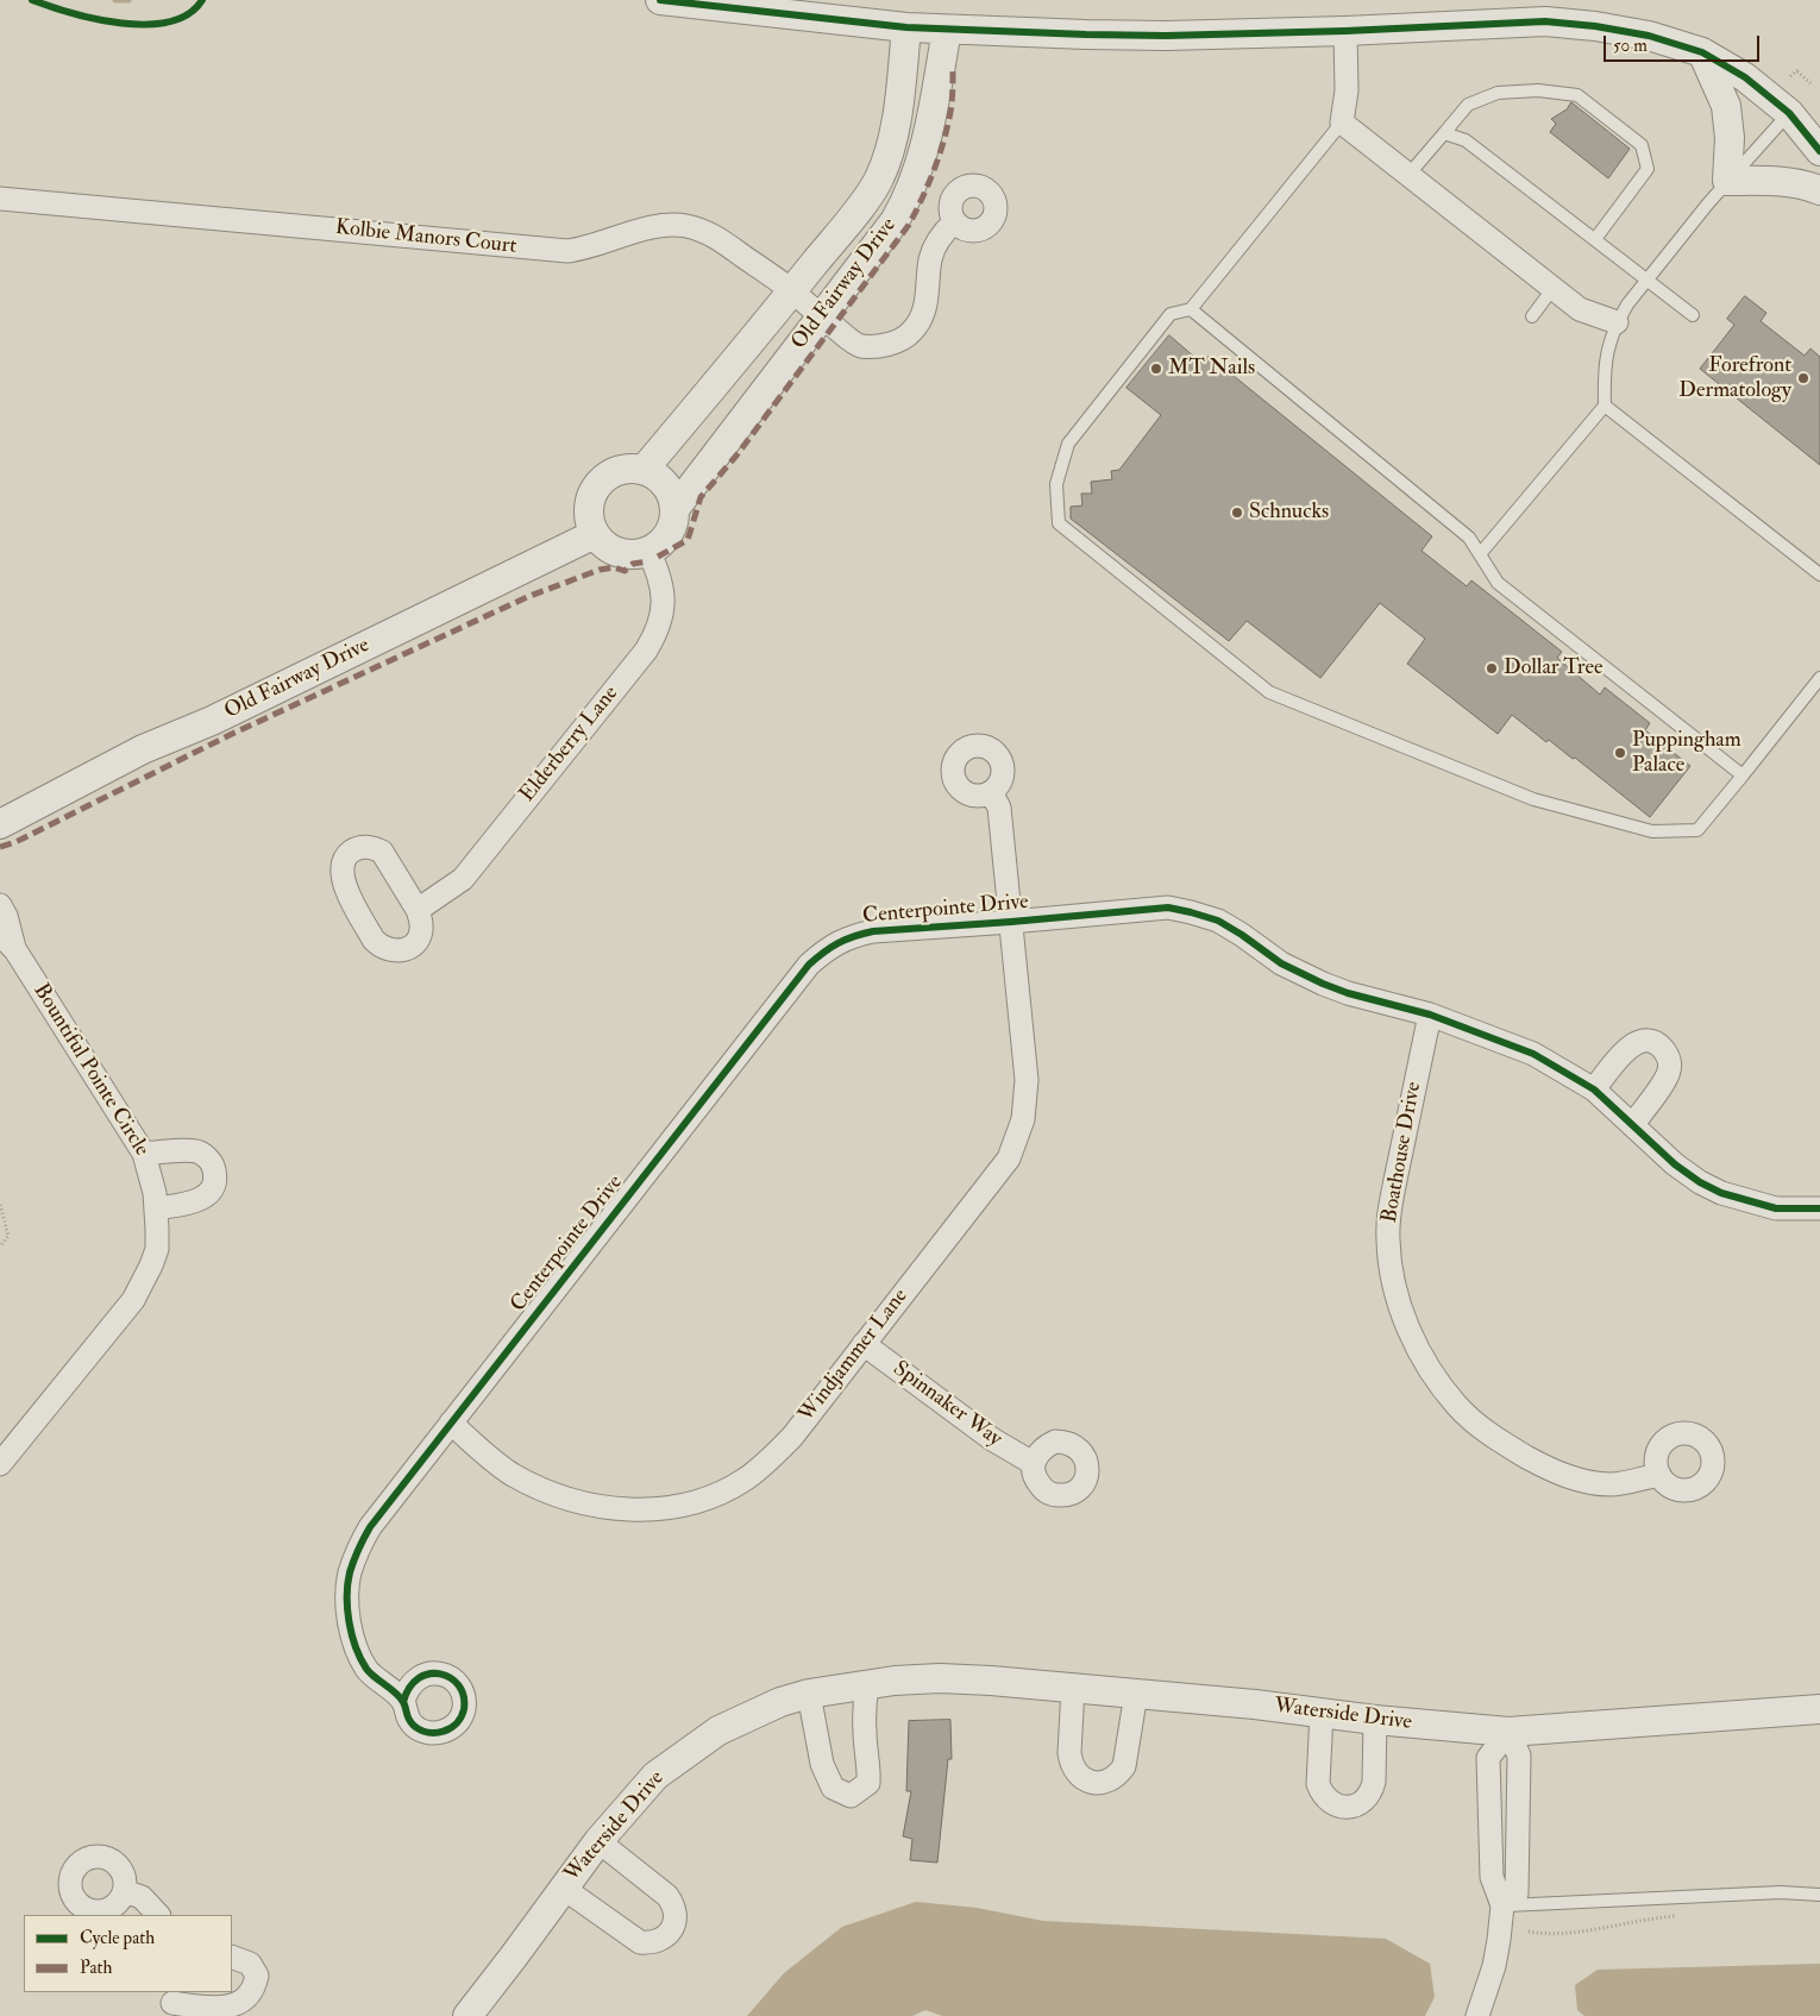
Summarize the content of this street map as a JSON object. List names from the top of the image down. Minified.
{"streets":{"street":["Kolbie Manors Court","Old Fairway Drive","Elderberry Lane","Centerpointe Drive","Bountiful Pointe Circle","Boathouse Drive","Windjammer Lane","Spinnaker Way","Waterside Drive"]},"crossings":[["Kolbie Manors Court","Old Fairway Drive"],["Old Fairway Drive","Elderberry Lane"],["Centerpointe Drive","Boathouse Drive"],["Centerpointe Drive","Windjammer Lane"],["Windjammer Lane","Spinnaker Way"]],"places":["MT Nails","Forefront Dermatology","Schnucks","Dollar Tree","Puppingham Palace"],"legend":["Cycle path","Path"],"scale_bar":"50 m"}
